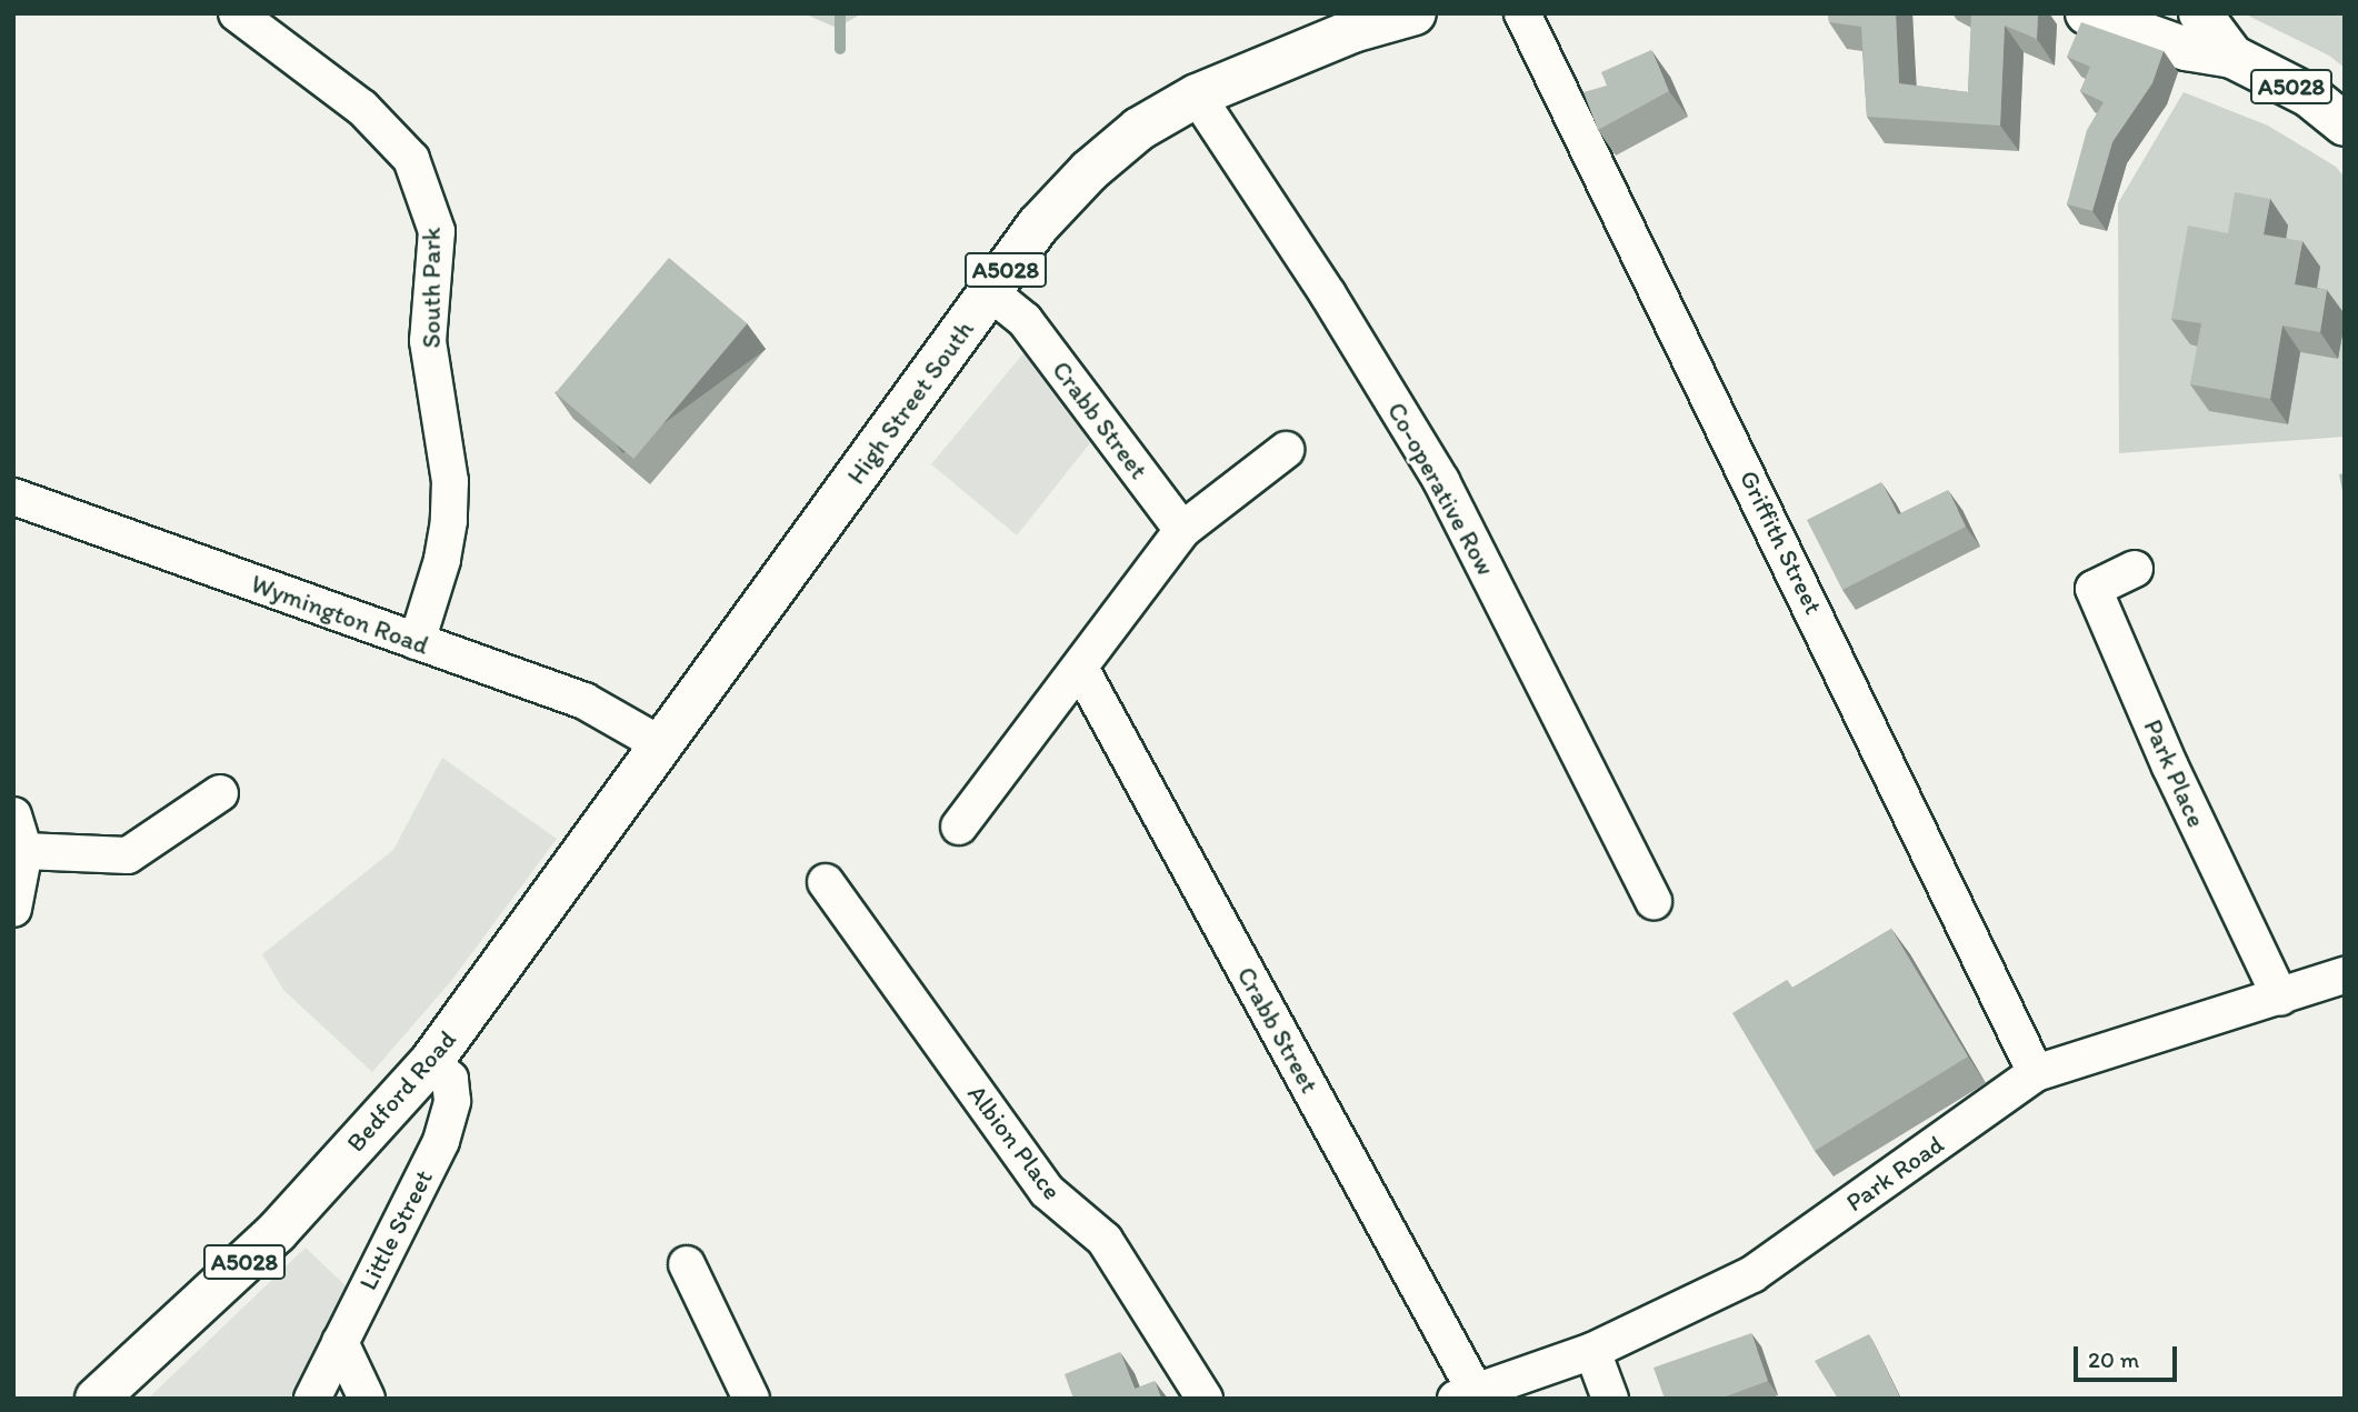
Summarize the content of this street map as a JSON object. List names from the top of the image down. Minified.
{"streets":{"main road":["A5028","High Street South","Bedford Road"],"street":["South Park","Crabb Street","Co-operative Row","Griffith Street","Wymington Road","Park Place","Albion Place","Park Road","Little Street"]},"crossings":[["South Park","Wymington Road"],["High Street South","Crabb Street"],["High Street South","Co-operative Row"],["High Street South","Wymington Road"],["High Street South","Bedford Road"],["Crabb Street","Park Road"],["Griffith Street","Park Road"],["Wymington Road","Bedford Road"],["Park Place","Park Road"],["Bedford Road","Little Street"]],"scale_bar":"20 m"}
